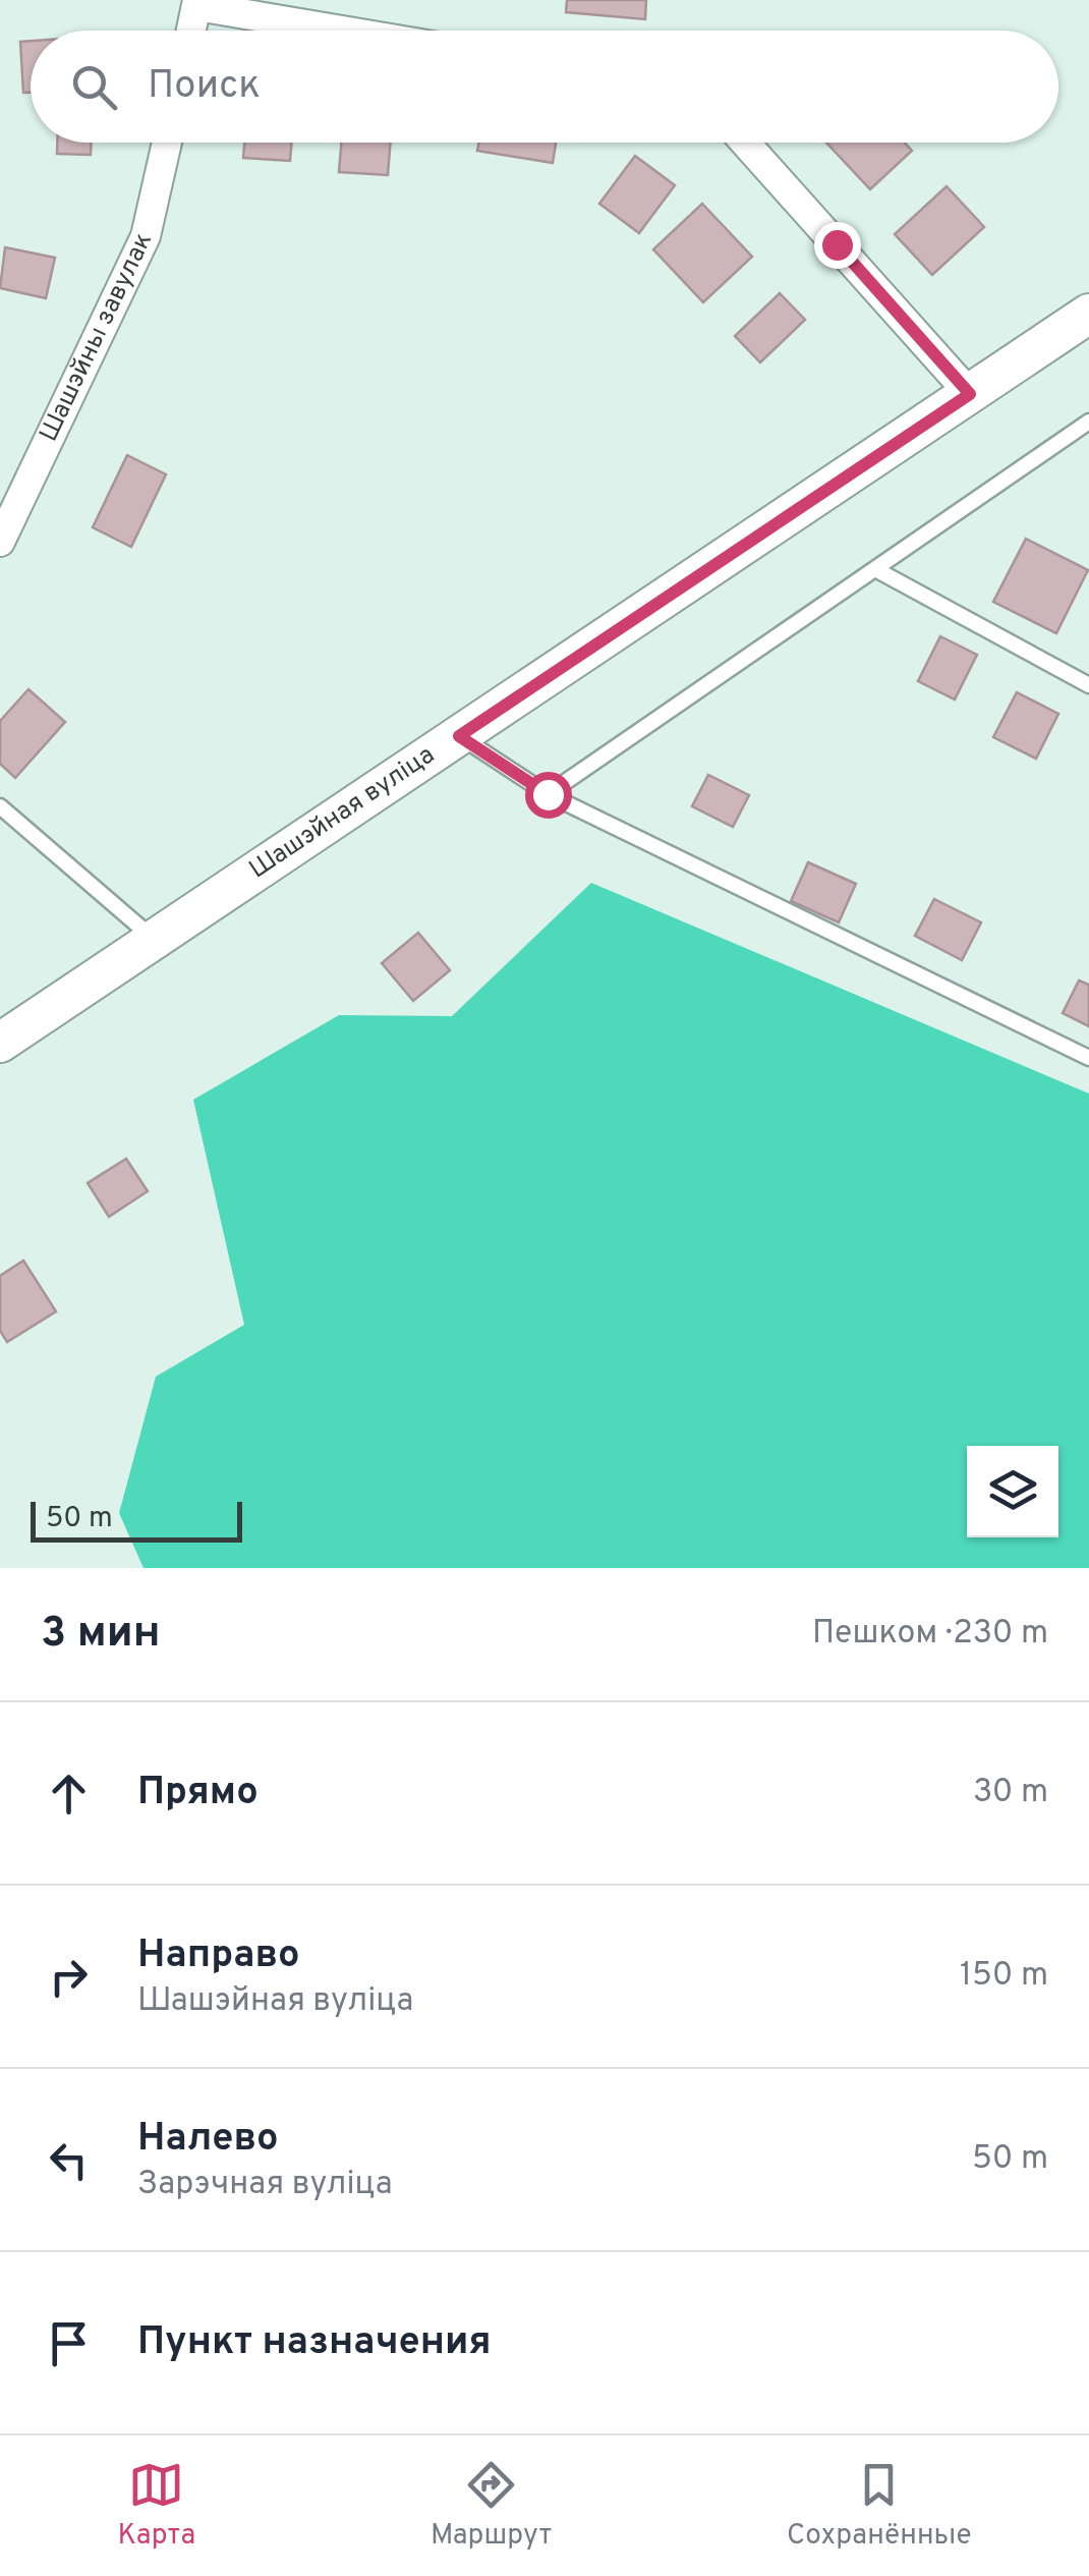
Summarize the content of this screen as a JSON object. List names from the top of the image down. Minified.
{"streets":{"main road":["Шашэйная вуліца"],"street":["Шашэйны завулак"]},"scale_bar":"50 m","page":{"search":"Поиск","scale":"50 m","heading":["3 мин","Пешком · 230 m"],"list":[["Прямо","30 m"],["Направо","Шашэйная вуліца","150 m"],["Налево","Зарэчная вуліца","50 m"],"Пункт назначения"],"nav":["Карта","Маршрут","Сохранённые"]}}
